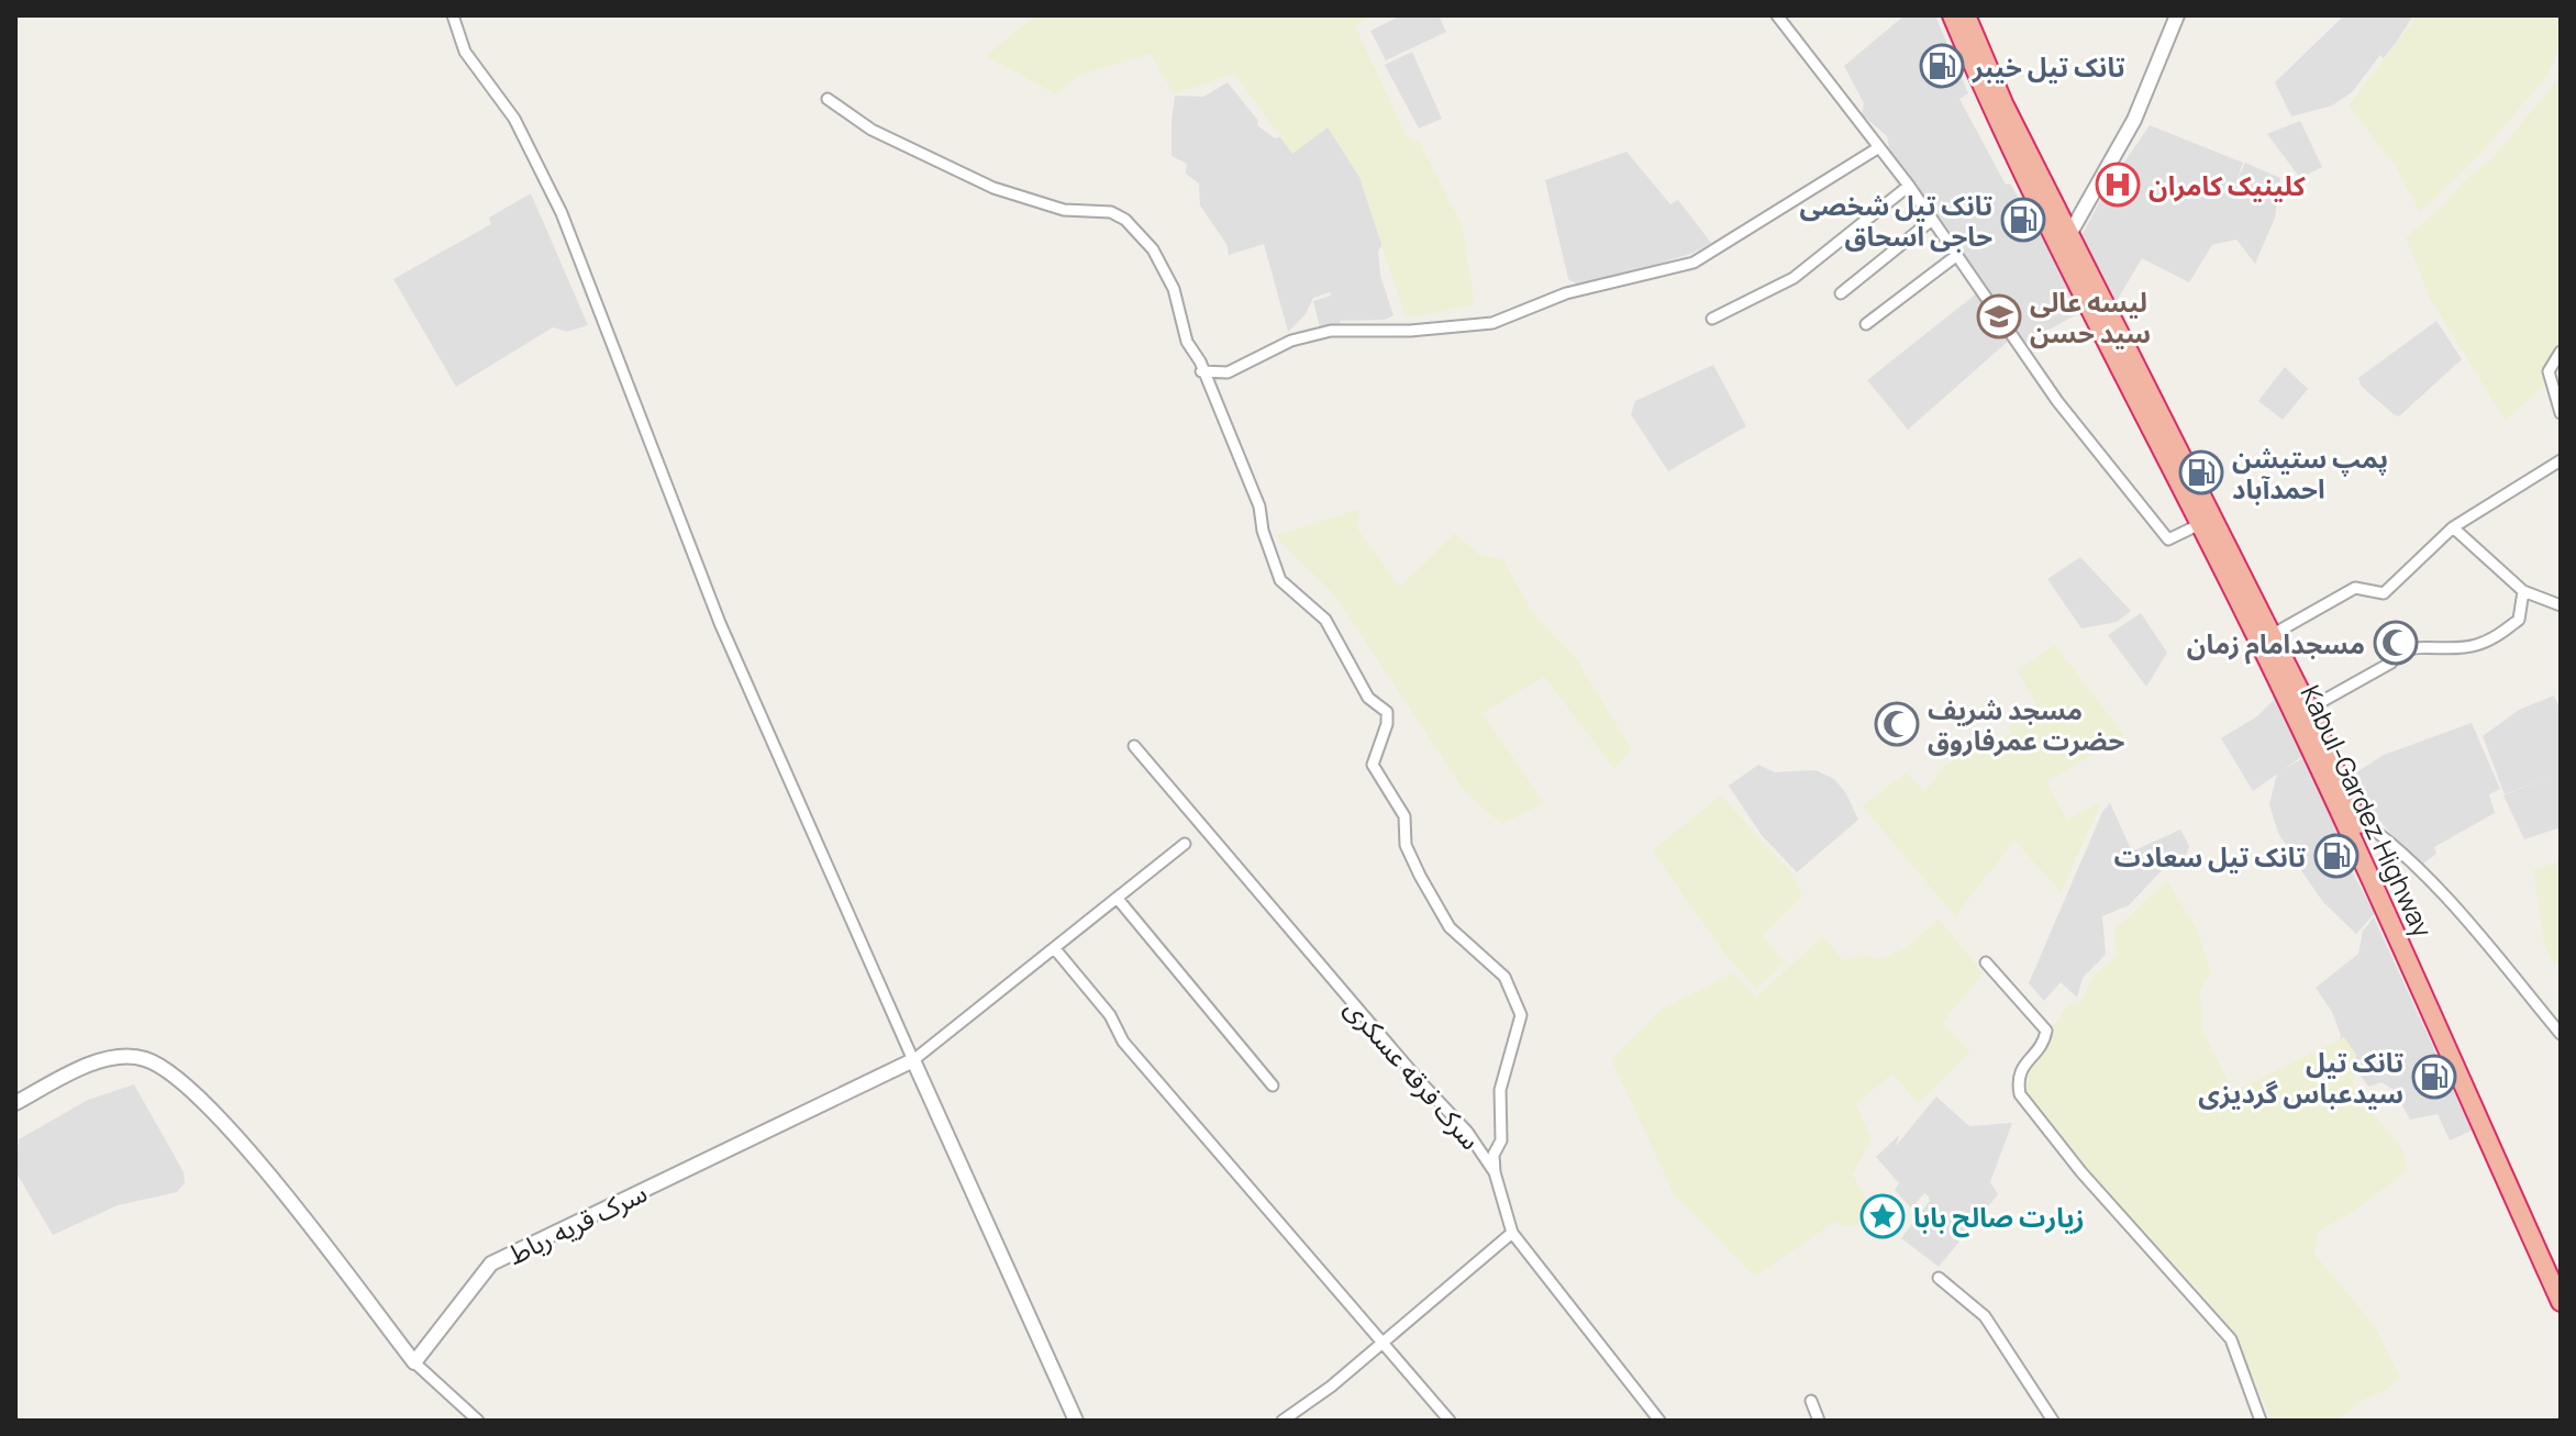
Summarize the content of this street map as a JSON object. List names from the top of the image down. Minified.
{"streets":{"highway":["Kabul-Gardez Highway"],"street":["سرک فرقه عسکری","سرک قریه رباط"]},"places":{"fuel station":["تانک تیل خیبر","تانک تیل شخصی حاجی اسحاق","پمپ ستیشن احمدآباد","تانک تیل سعادت","تانک تیل سیدعباس گردیزی"],"hospital":["کلینیک کامران"],"school or university":["لیسه عالی سید حسن"],"mosque":["مسجدامام زمان","مسجد شریف حضرت عمرفاروق"],"place":["زیارت صالح بابا"]}}
